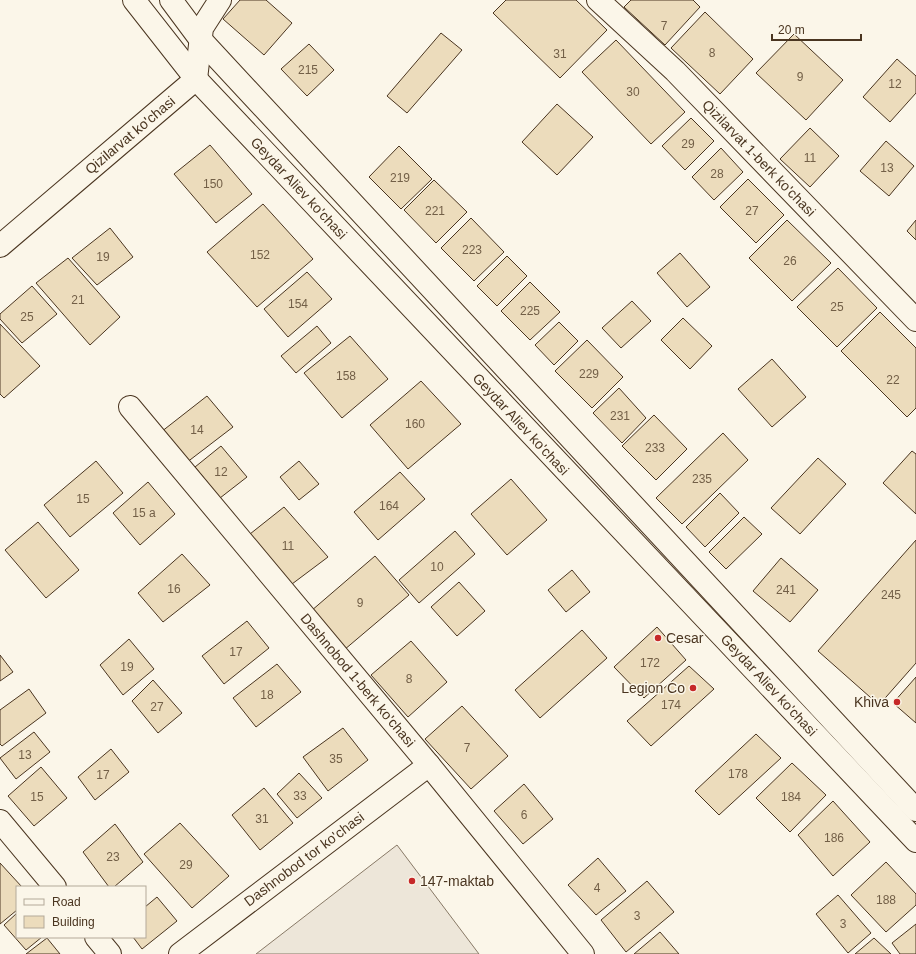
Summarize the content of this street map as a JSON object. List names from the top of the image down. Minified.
{"streets":{"main road":["Qizilarvat ko'chasi","Qizilarvat 1-berk ko'chasi","Geydar Aliev ko'chasi","Dashnobod 1-berk ko'chasi","Dashnobod tor ko'chasi"]},"crossings":[["Qizilarvat ko'chasi","Geydar Aliev ko'chasi"],["Dashnobod 1-berk ko'chasi","Dashnobod tor ko'chasi"]],"places":["Cesar","Legion Co","Khiva","147-maktab"],"house_numbers":["7","8","31","215","9","12","30","29","11","13","28","219","150","221","27","223","152","19","26","21","154","25","225","25","229","158","22","231","160","14","233","12","235","15","164","15 а","11","10","16","241","245","9","17","172","19","8","18","174","27","7","13","35","178","17","33","15","184","6","31","186","23","29","4","188","3","3"],"legend":["Road","Building"],"scale_bar":"20 m"}
